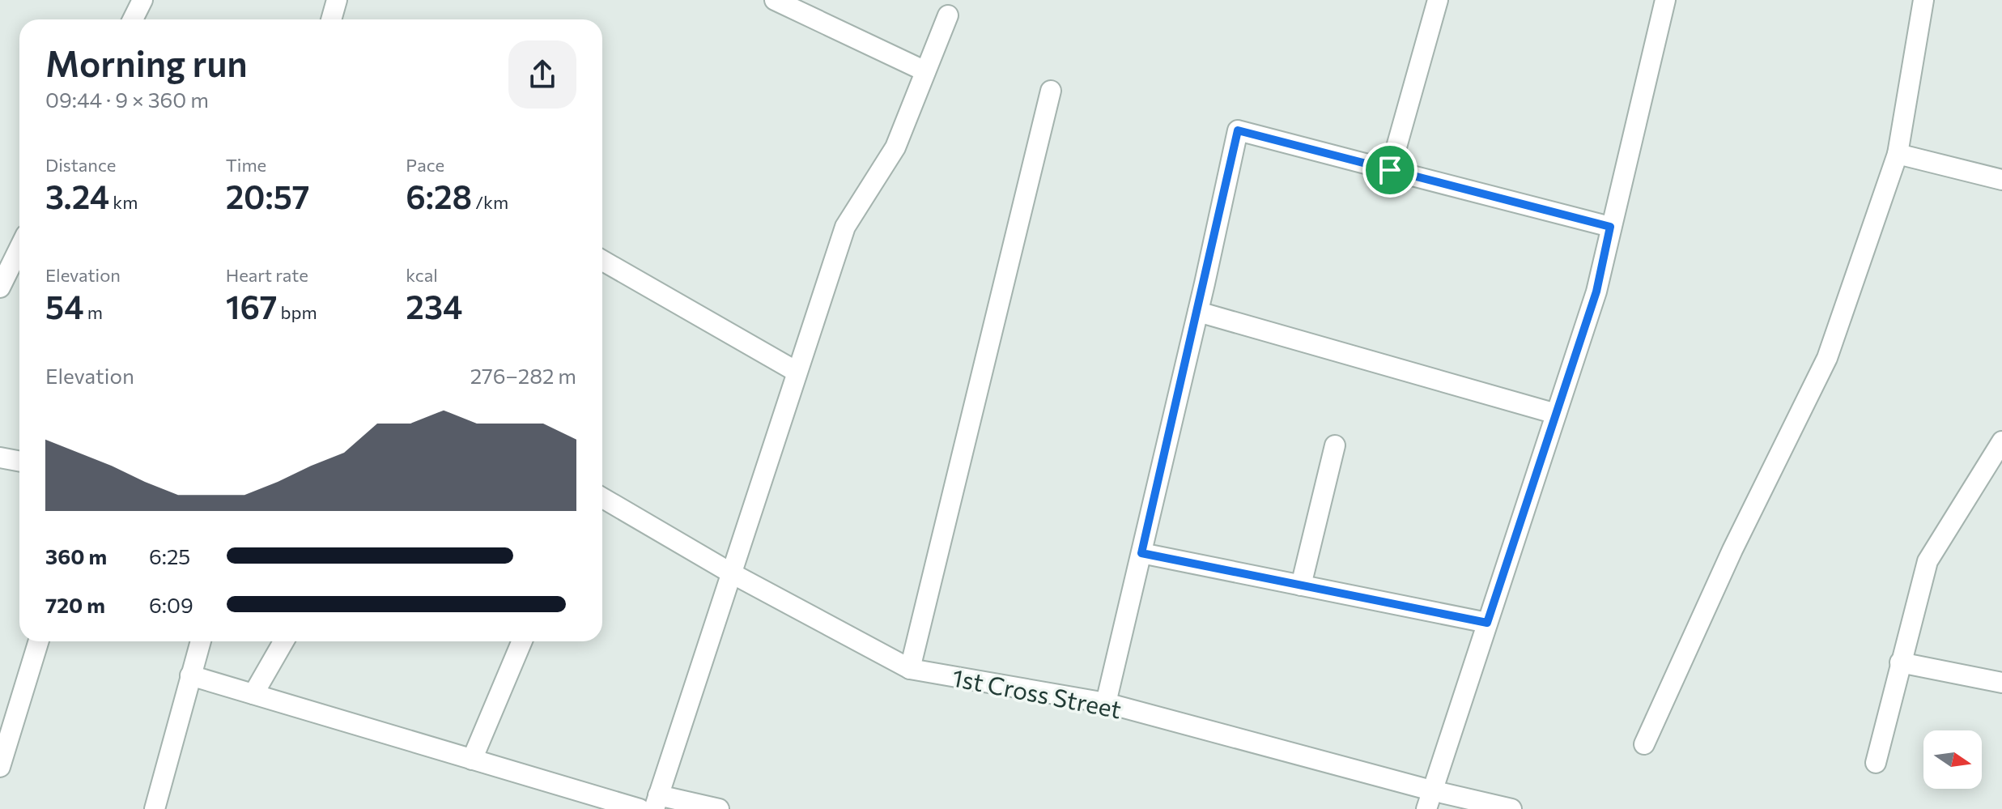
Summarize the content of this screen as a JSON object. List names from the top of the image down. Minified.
{"streets":{"street":["1st Cross Street"]},"north":"right","page":{"heading":["Morning run","09:44 · 9 × 360 m"],"stats":[["Distance","3.24 km"],["Time","20:57"],["Pace","6:28 /km"],["Elevation","54 m"],["Heart rate","167 bpm"],["kcal","234"]],"chart":["Elevation","276–282 m"],"list":[{"name":"360 m","note":"6:25"},{"name":"720 m","note":"6:09"}]}}
